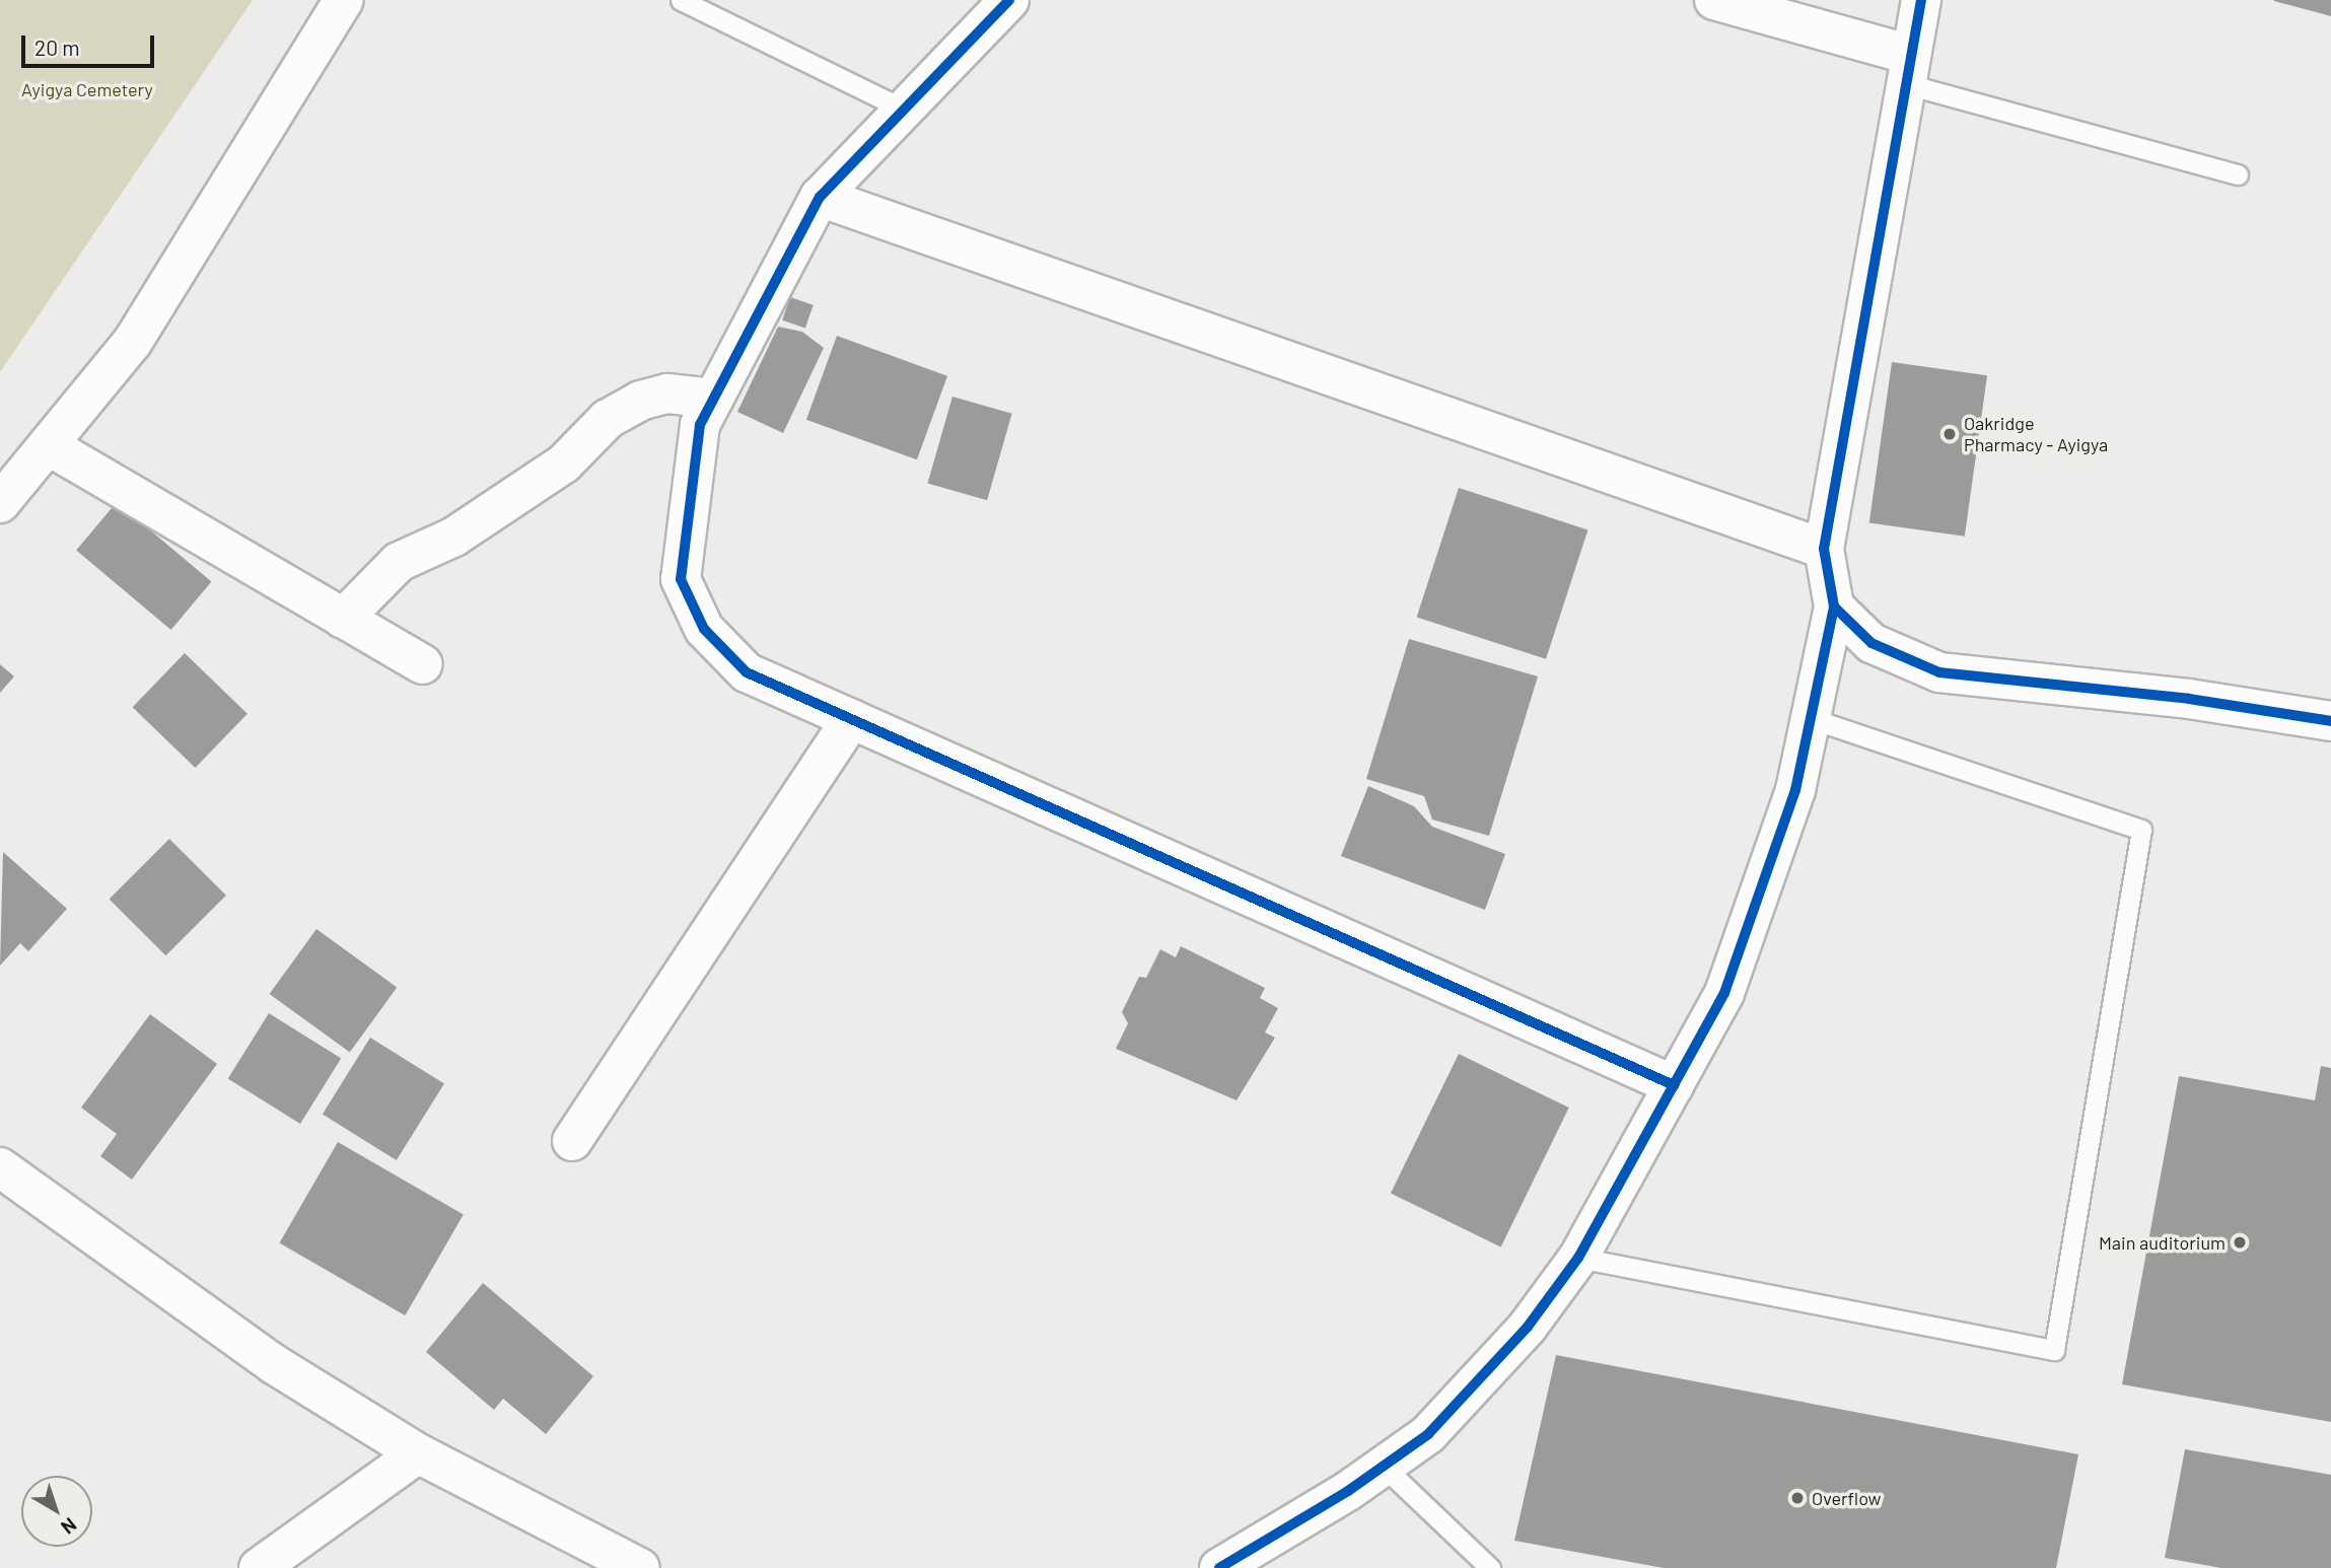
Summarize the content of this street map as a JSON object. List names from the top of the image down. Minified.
{"parks":["Ayigya Cemetery"],"places":["Oakridge Pharmacy - Ayigya","Main auditorium","Overflow"],"scale_bar":"20 m","north":"bottom right"}
